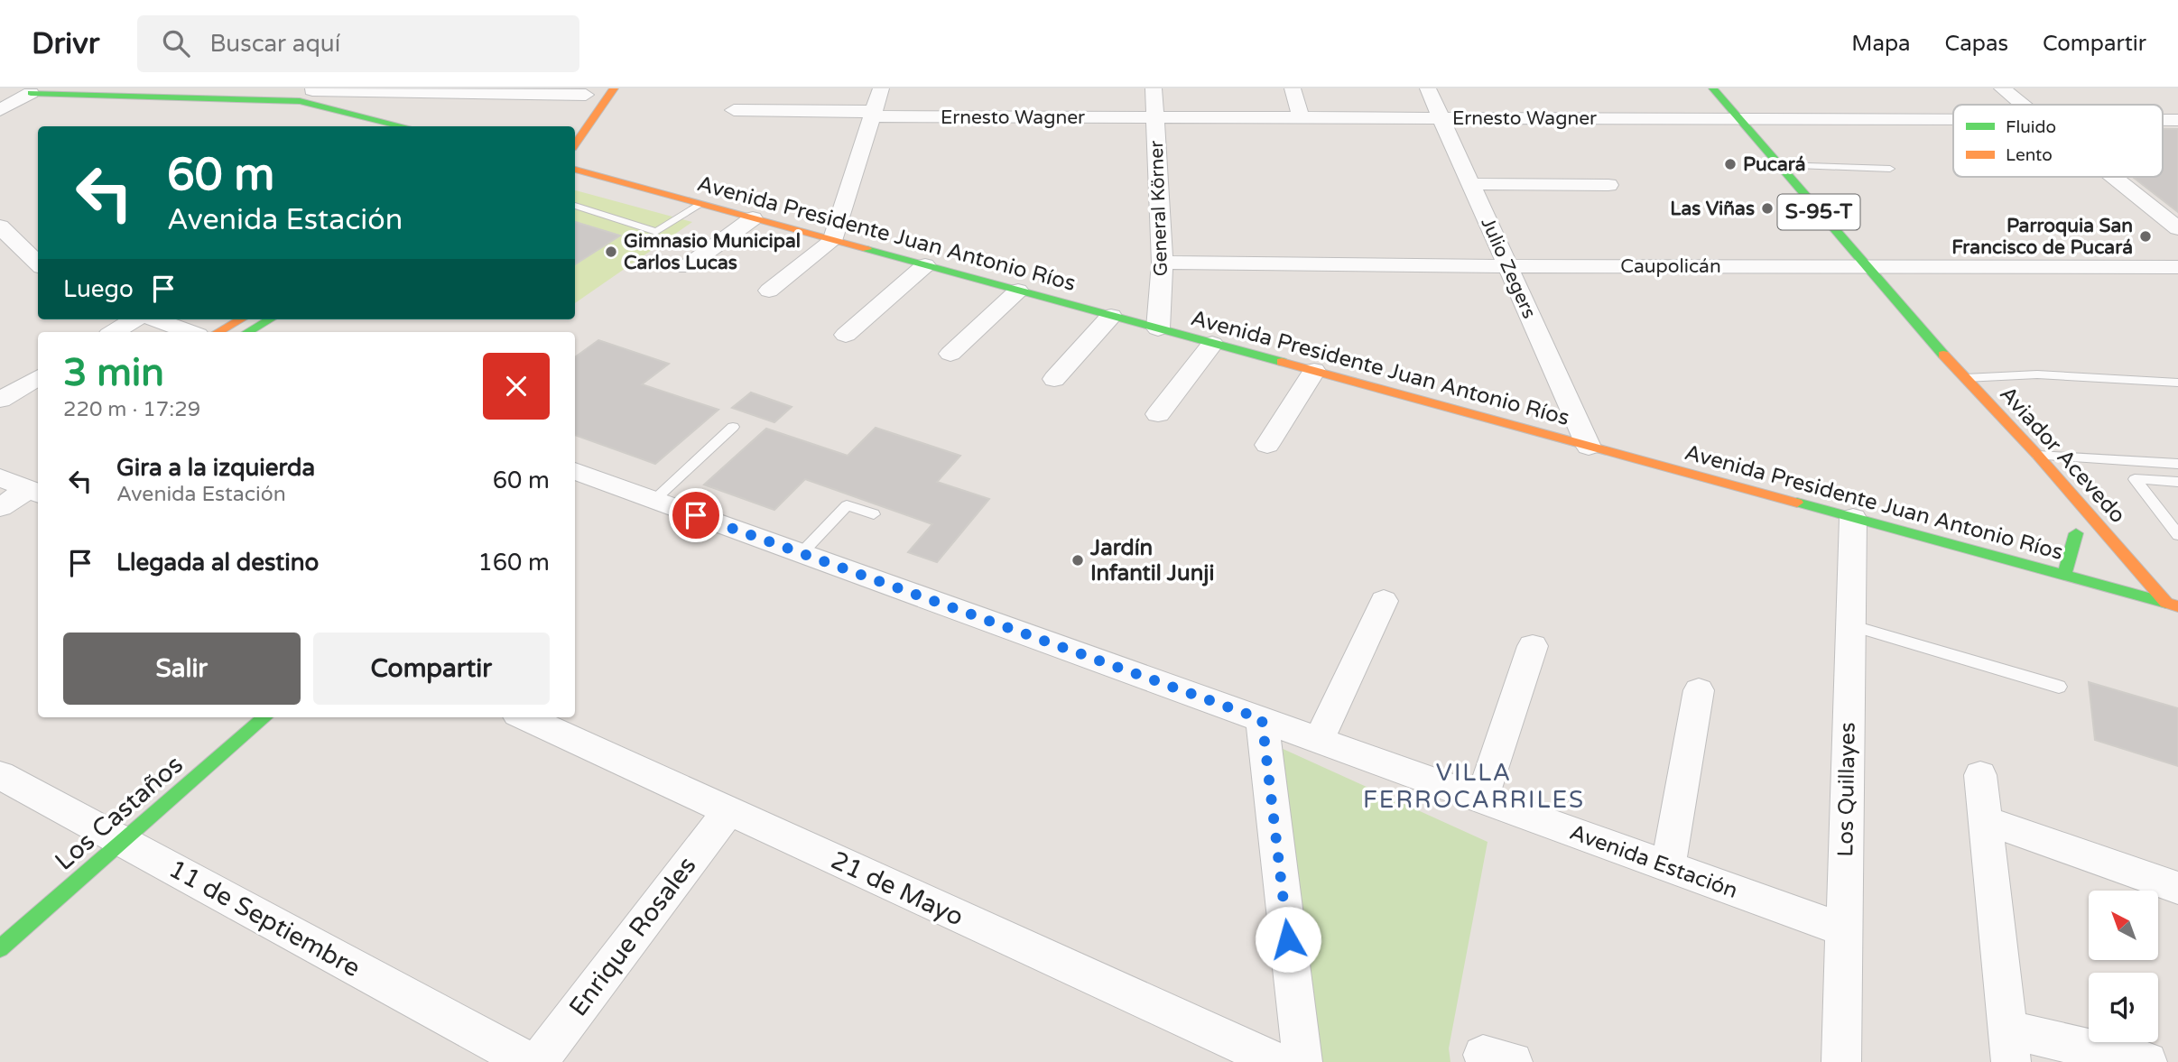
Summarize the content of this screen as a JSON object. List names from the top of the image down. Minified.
{"streets":{"main road":["S-95-T","Avenida Presidente Juan Antonio Ríos","Aviador Acevedo","Los Castaños"],"street":["Ernesto Wagner","General Körner","Caupolicán","Julio Zegers","Los Quillayes","Avenida Estación","21 de Mayo","11 de Septiembre","Enrique Rosales"]},"crossings":[["Ernesto Wagner","General Körner"],["Ernesto Wagner","Julio Zegers"],["Ernesto Wagner","Aviador Acevedo"],["General Körner","Avenida Presidente Juan Antonio Ríos"],["General Körner","Caupolicán"],["Avenida Presidente Juan Antonio Ríos","Julio Zegers"],["Avenida Presidente Juan Antonio Ríos","Aviador Acevedo"],["Avenida Presidente Juan Antonio Ríos","Los Quillayes"],["Caupolicán","Julio Zegers"],["Caupolicán","Aviador Acevedo"],["Los Quillayes","Avenida Estación"],["Los Castaños","11 de Septiembre"],["21 de Mayo","Enrique Rosales"]],"districts":["VILLA FERROCARRILES"],"places":["Pucará","Las Viñas","Parroquia San Francisco de Pucará","Gimnasio Municipal Carlos Lucas","Jardín Infantil Junji"],"legend":["Fluido","Lento"],"north":"top left","page":{"header":"Drivr","search":"Buscar aquí","nav":["Mapa","Capas","Compartir"],"turn":["60 m","Avenida Estación"],"then":"Luego","heading":["3 min","220 m · 17:29"],"list":[{"name":"Gira a la izquierda","note":"Avenida Estación","value":"60 m"},{"name":"Llegada al destino","value":"160 m"}],"buttons":["Salir","Compartir"]}}
